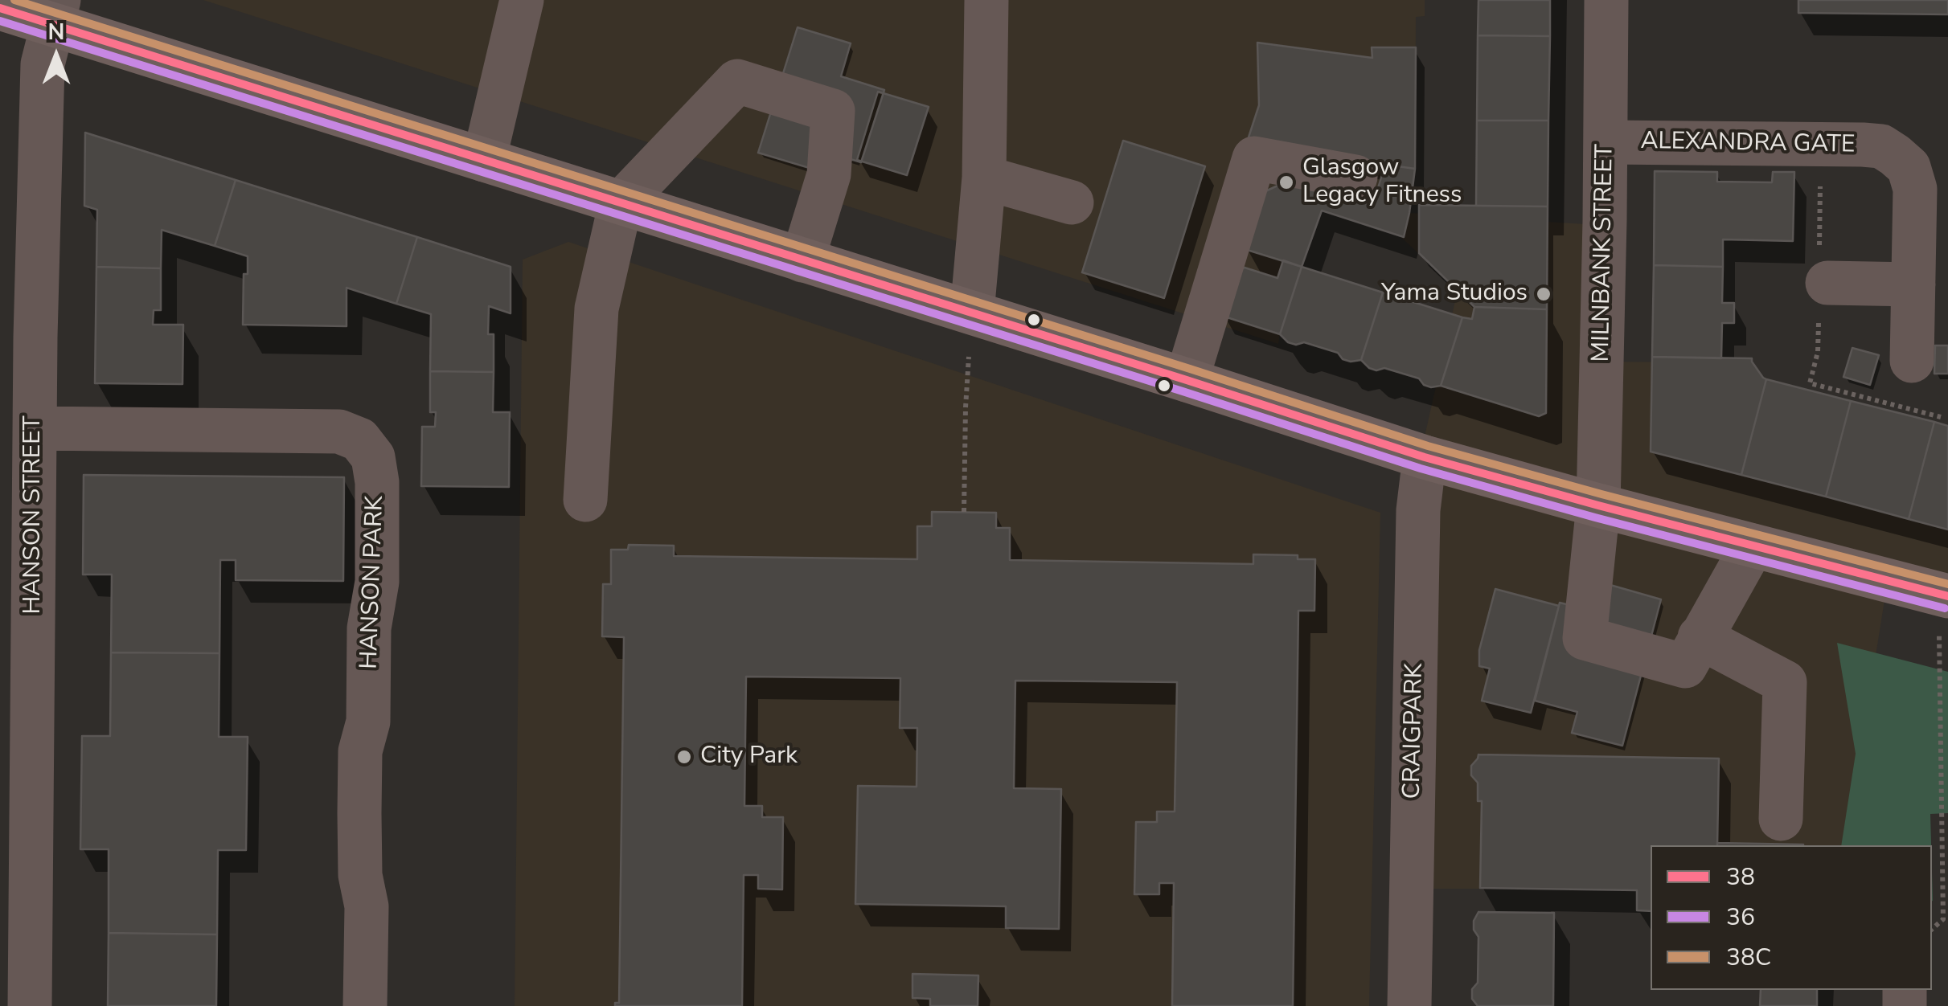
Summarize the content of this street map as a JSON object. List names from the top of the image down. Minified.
{"streets":{"street":["ALEXANDRA GATE","MILNBANK STREET","HANSON STREET","HANSON PARK","CRAIGPARK"]},"crossings":[["ALEXANDRA GATE","MILNBANK STREET"],["HANSON STREET","HANSON PARK"]],"places":["Glasgow Legacy Fitness","Yama Studios","City Park"],"lines":["transit line 38C","transit line 38","transit line 36"],"legend":["38","36","38C"],"north":"top"}
